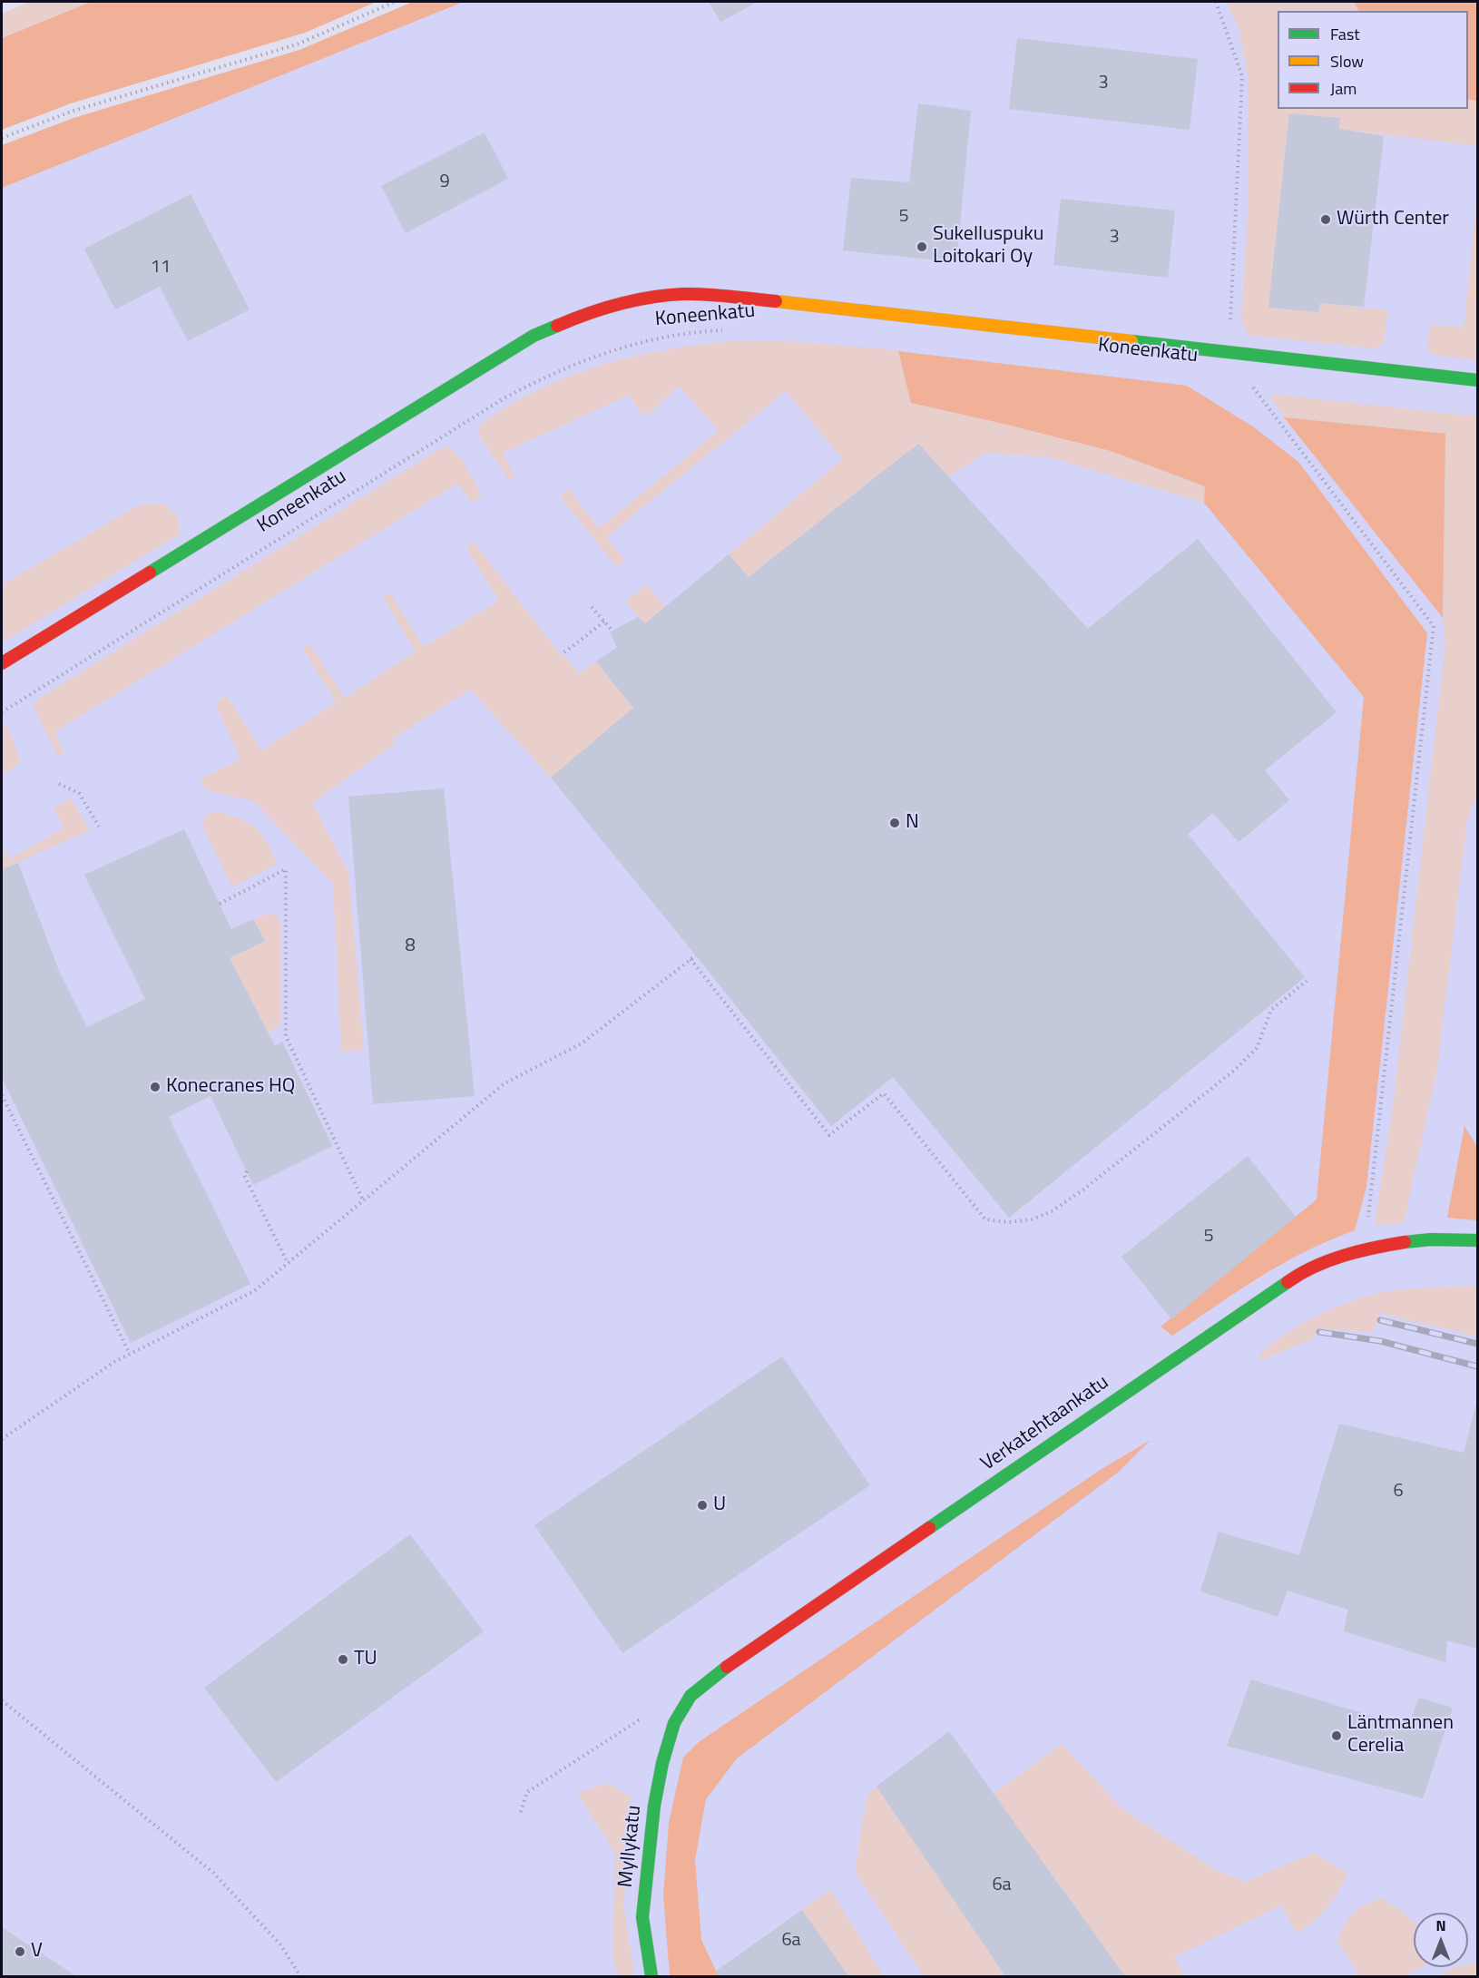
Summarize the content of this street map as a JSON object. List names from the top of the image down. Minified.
{"streets":{"street":["Koneenkatu","Verkatehtaankatu","Myllykatu"]},"crossings":[["Verkatehtaankatu","Myllykatu"]],"places":["Würth Center","Sukelluspuku Loitokari Oy","N","Konecranes HQ","U","TU","Läntmannen Cerelia","V"],"house_numbers":["3","9","5","3","11","8","5","6","6a","6a"],"legend":["Fast","Slow","Jam"],"north":"top"}
